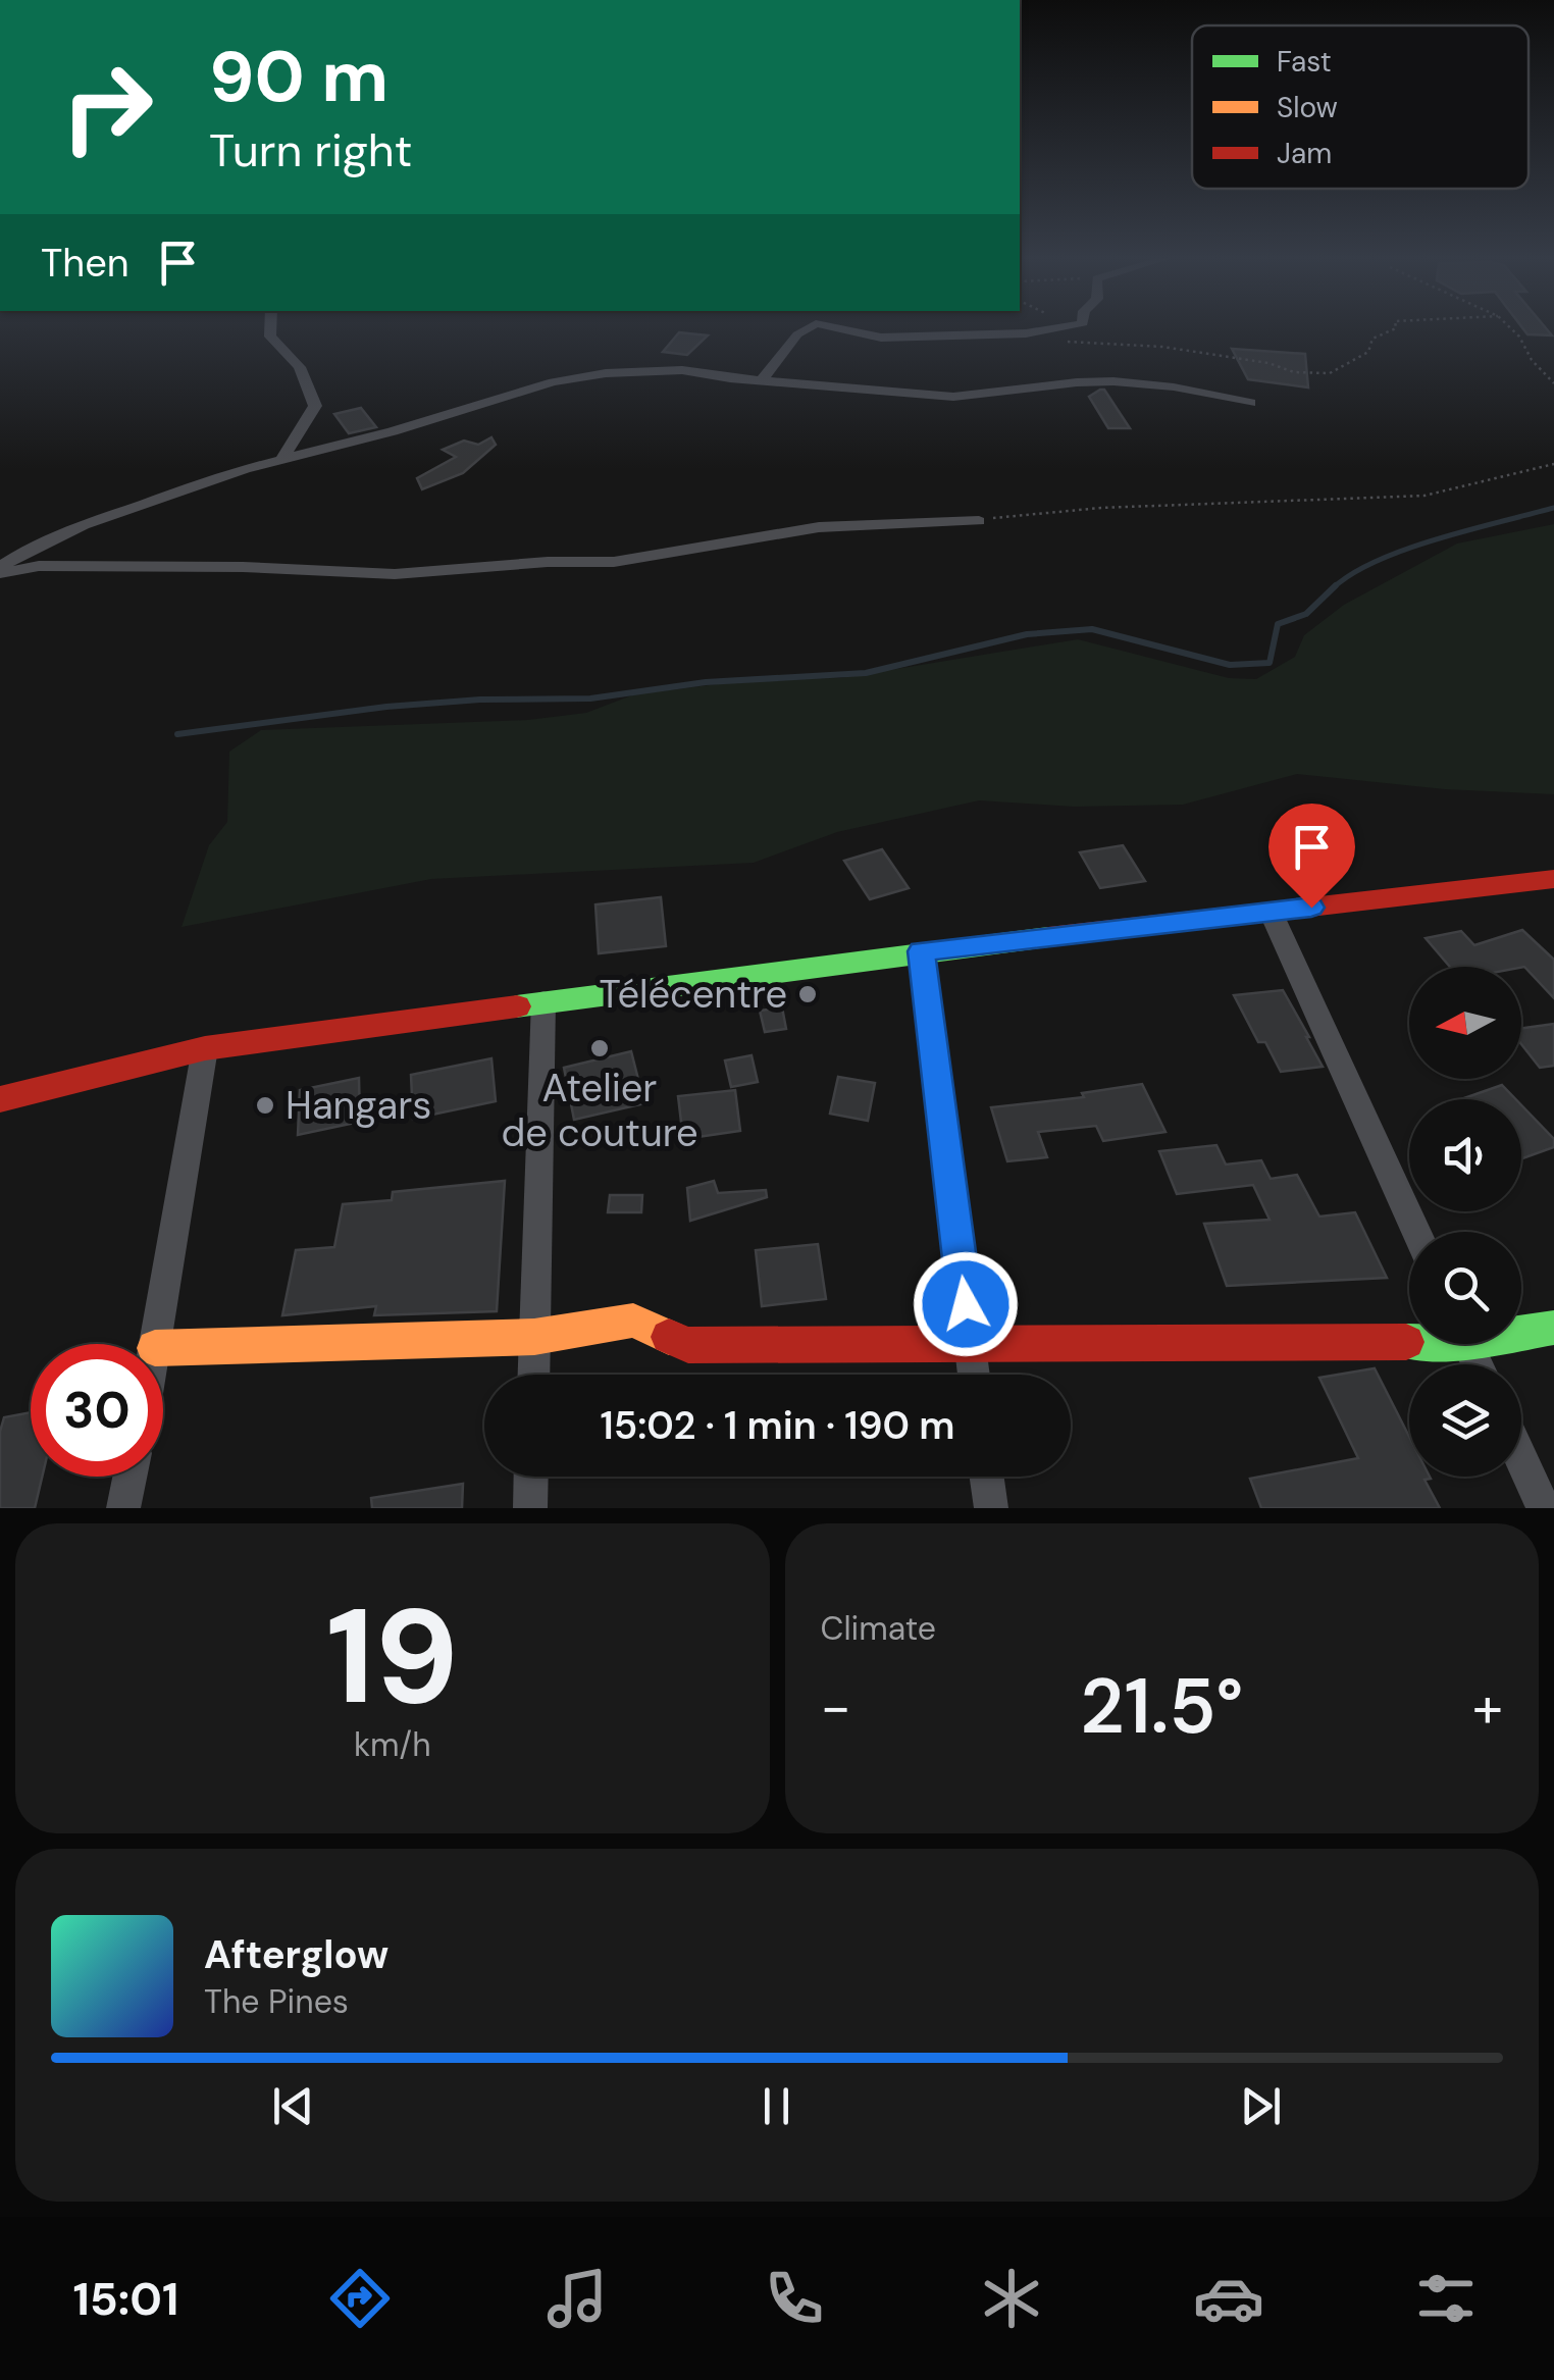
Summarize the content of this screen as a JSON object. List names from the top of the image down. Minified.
{"places":["Télécentre","Atelier de couture","Hangars"],"legend":["Fast","Slow","Jam"],"north":"left","page":{"turn":["90 m","Turn right"],"then":"Then","limit":"30","trip":"15:02 · 1 min · 190 m","tile":[["19","km/h"],"Climate"],"heat":["−","21.5°","+"],"song":["Afterglow","The Pines"],"tabs":"15:01"}}
